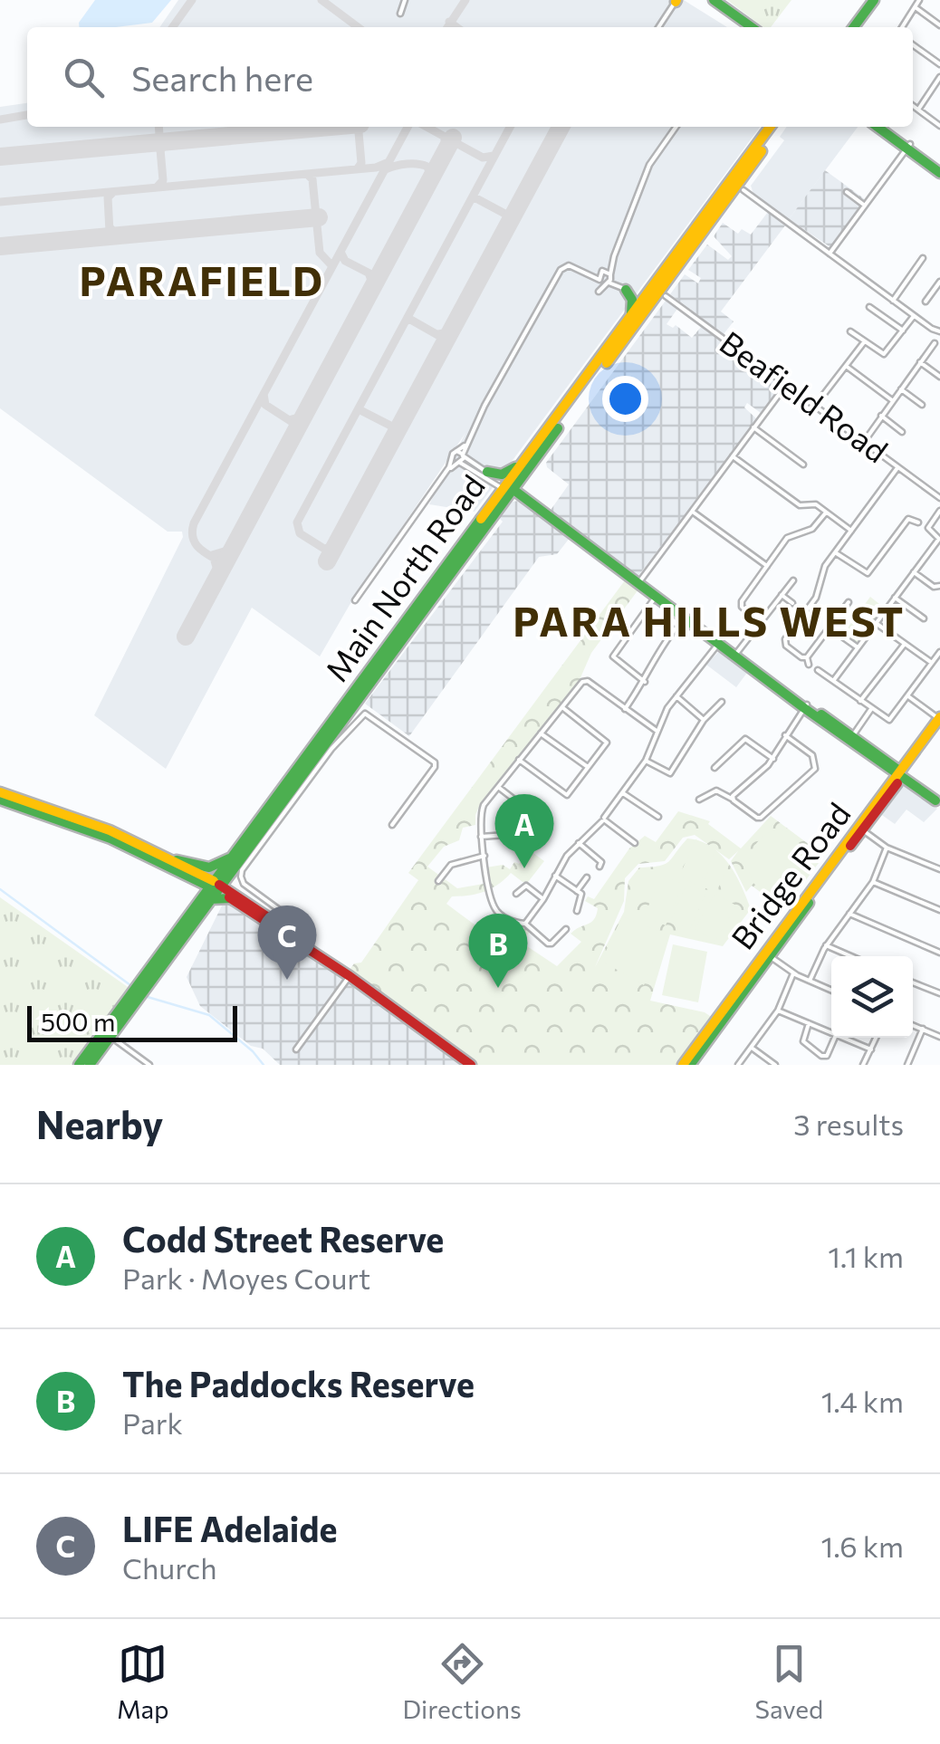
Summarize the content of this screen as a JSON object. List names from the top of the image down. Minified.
{"streets":{"main road":["Main North Road","Bridge Road"],"street":["Beafield Road"]},"districts":["PARAFIELD","PARA HILLS WEST"],"scale_bar":"500 m","page":{"search":"Search here","pins":["A","C","B"],"scale":"500 m","heading":["Nearby","3 results"],"list":[{"mark":"A","name":"Codd Street Reserve","note":"Park · Moyes Court","value":"1.1 km"},{"mark":"B","name":"The Paddocks Reserve","note":"Park","value":"1.4 km"},{"mark":"C","name":"LIFE Adelaide","note":"Church","value":"1.6 km"}],"nav":["Map","Directions","Saved"]}}
